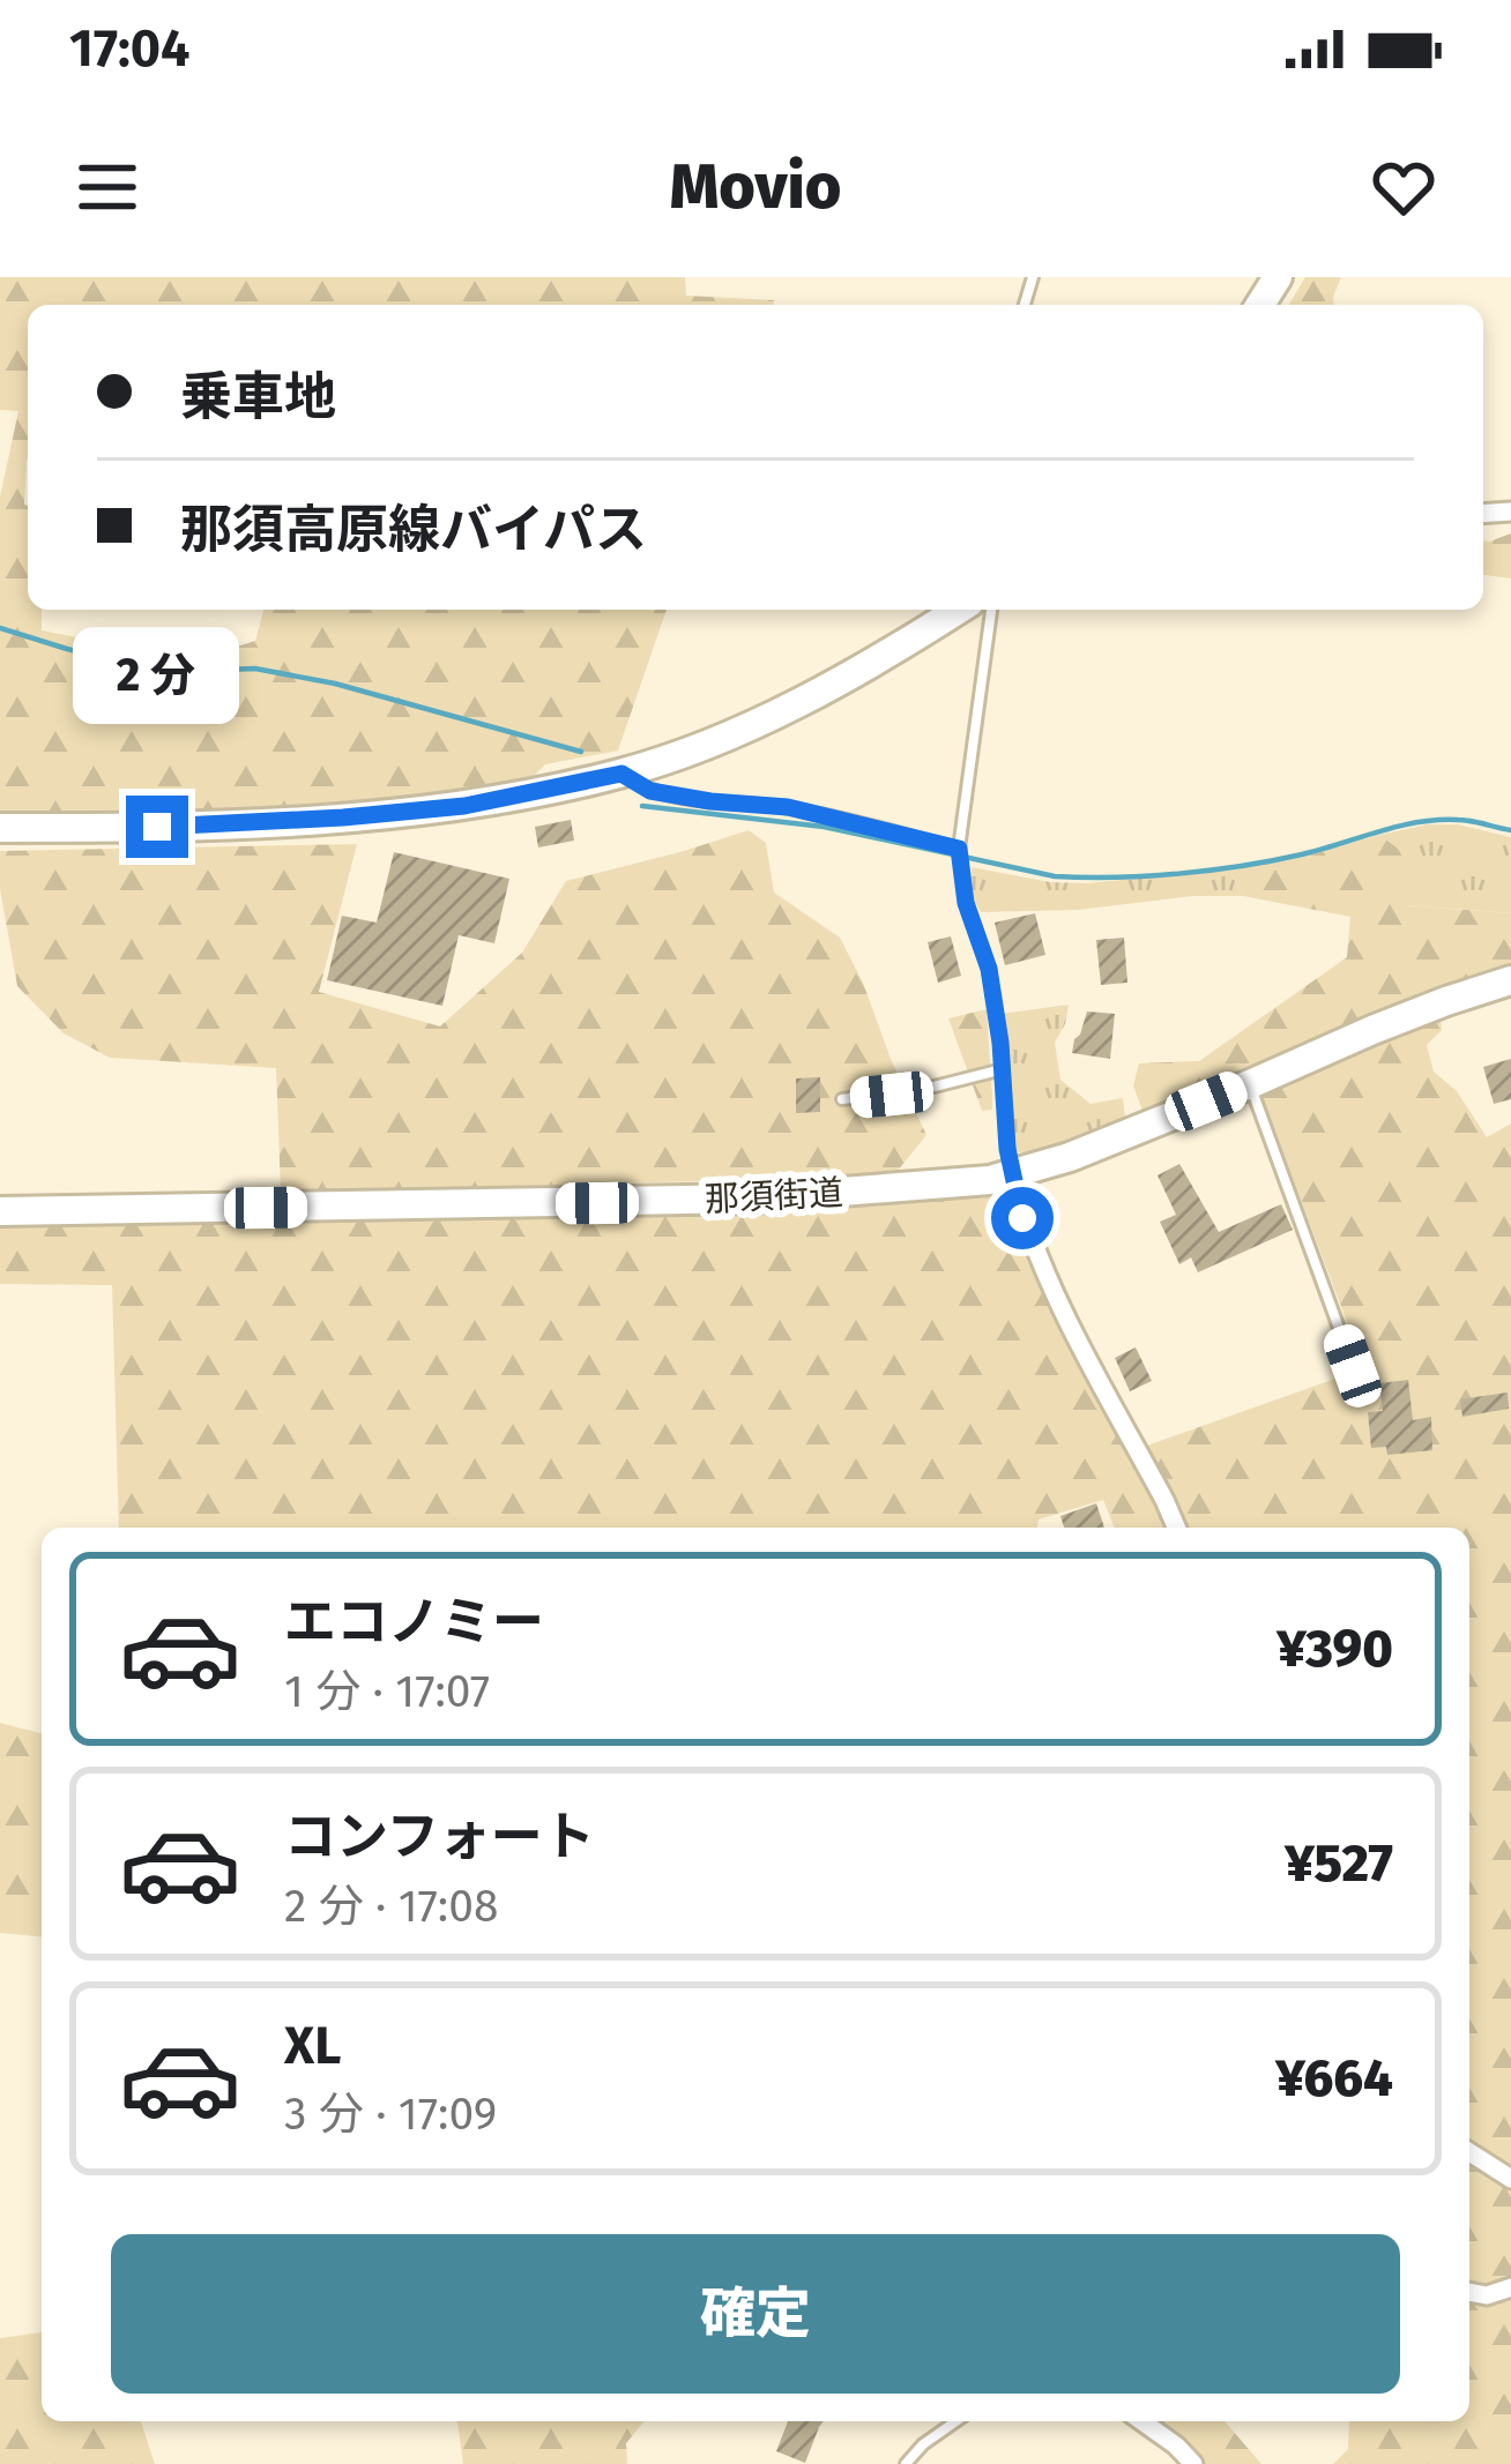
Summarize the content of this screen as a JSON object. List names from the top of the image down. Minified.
{"streets":{"main road":["那須街道"]},"page":{"status":"17:04","header":"Movio","banner":["乗車地","那須高原線バイパス"],"bubble":"2 分","list":[{"name":"エコノミー","note":"1 分 · 17:07","value":"¥390"},{"name":"コンフォート","note":"2 分 · 17:08","value":"¥527"},{"name":"XL","note":"3 分 · 17:09","value":"¥664"}],"buttons":"確定"}}
